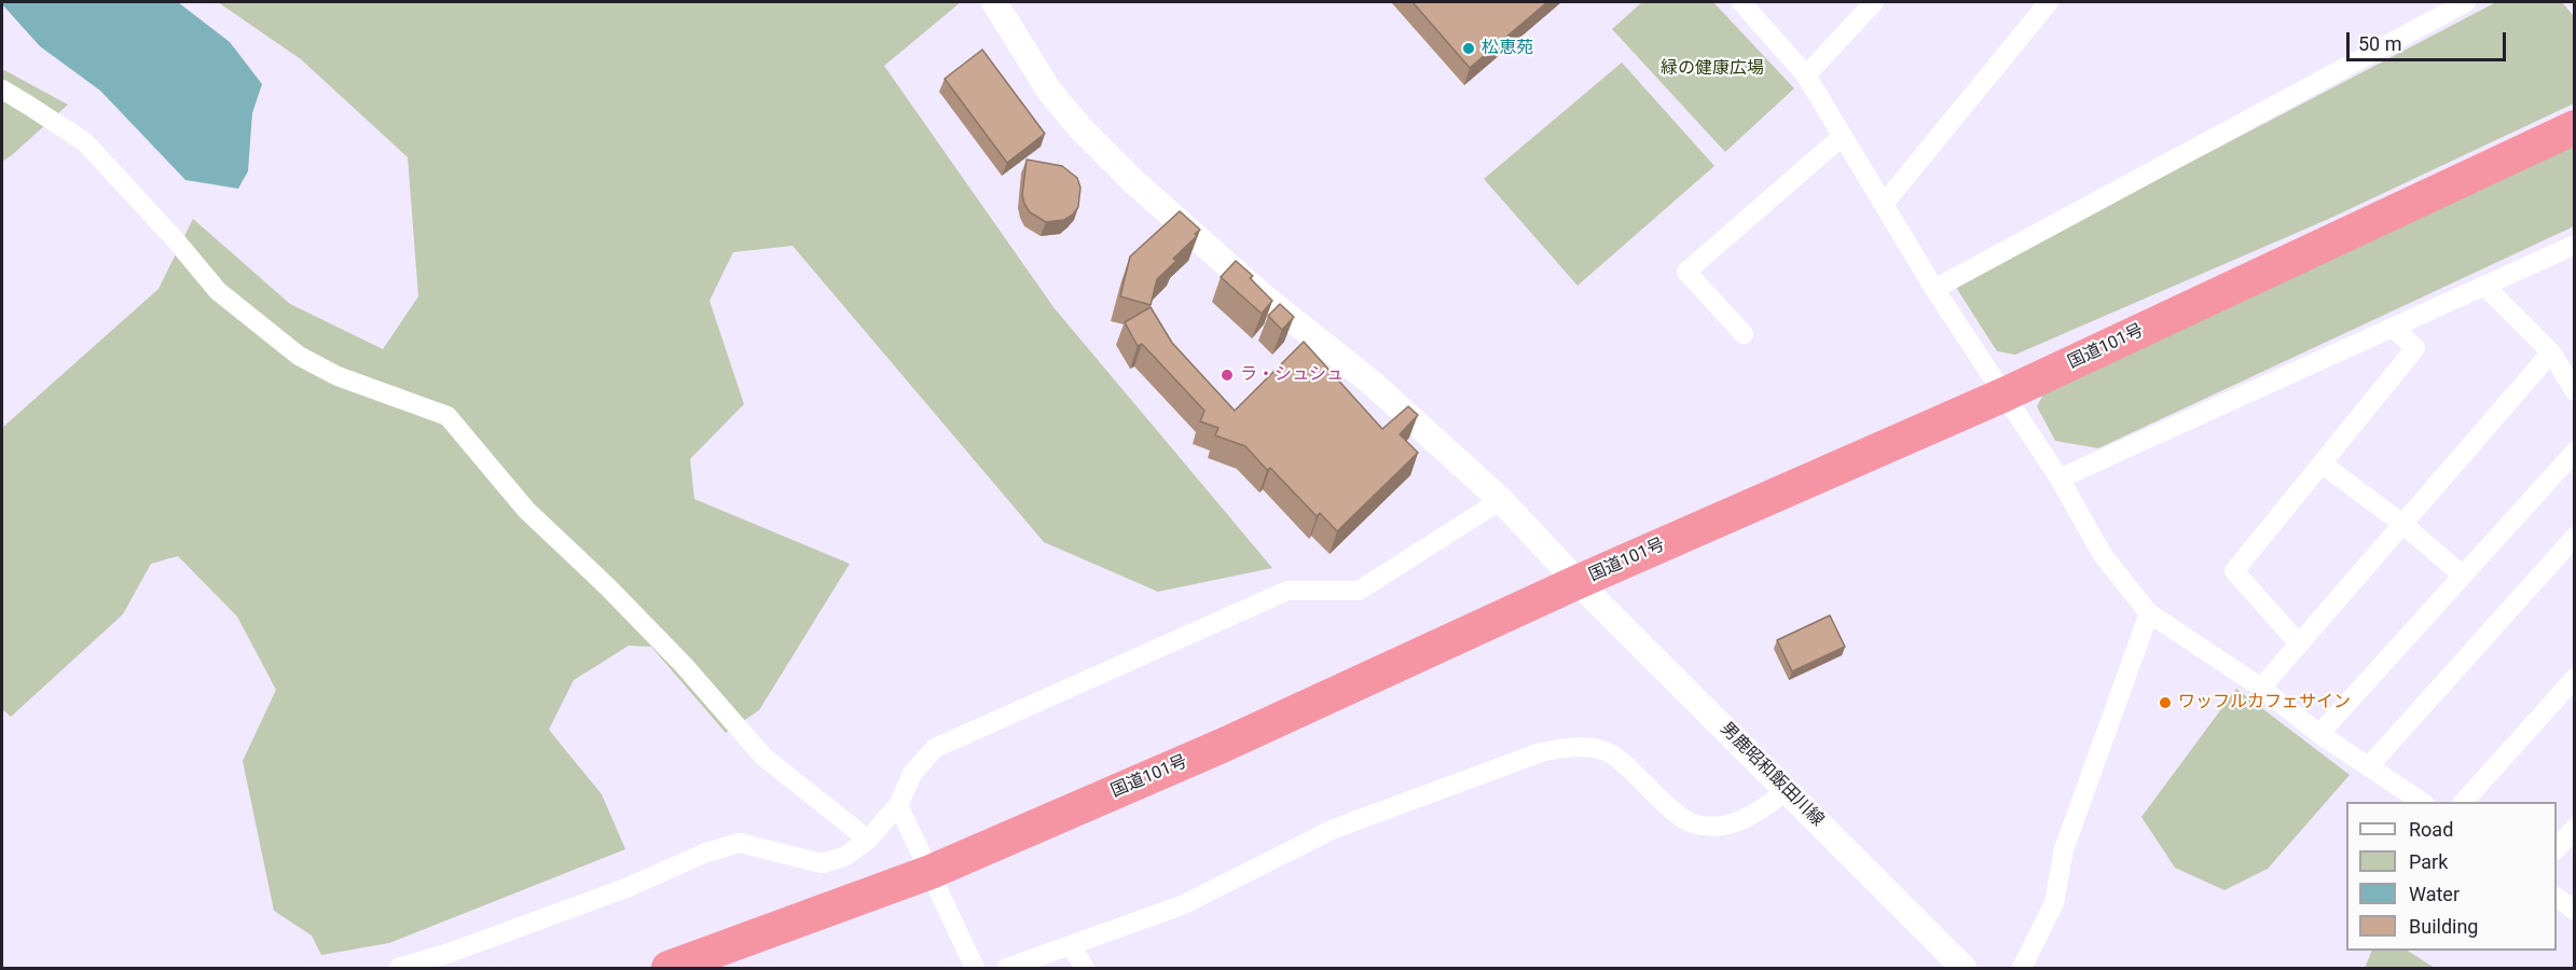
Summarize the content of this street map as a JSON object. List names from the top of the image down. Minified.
{"streets":{"highway":["国道101号"],"street":["男鹿昭和飯田川線"]},"crossings":[["国道101号","男鹿昭和飯田川線"]],"parks":["緑の健康広場"],"places":["松恵苑","ラ・シュシュ","ワッフルカフェサイン"],"legend":["Road","Park","Water","Building"],"scale_bar":"50 m"}
